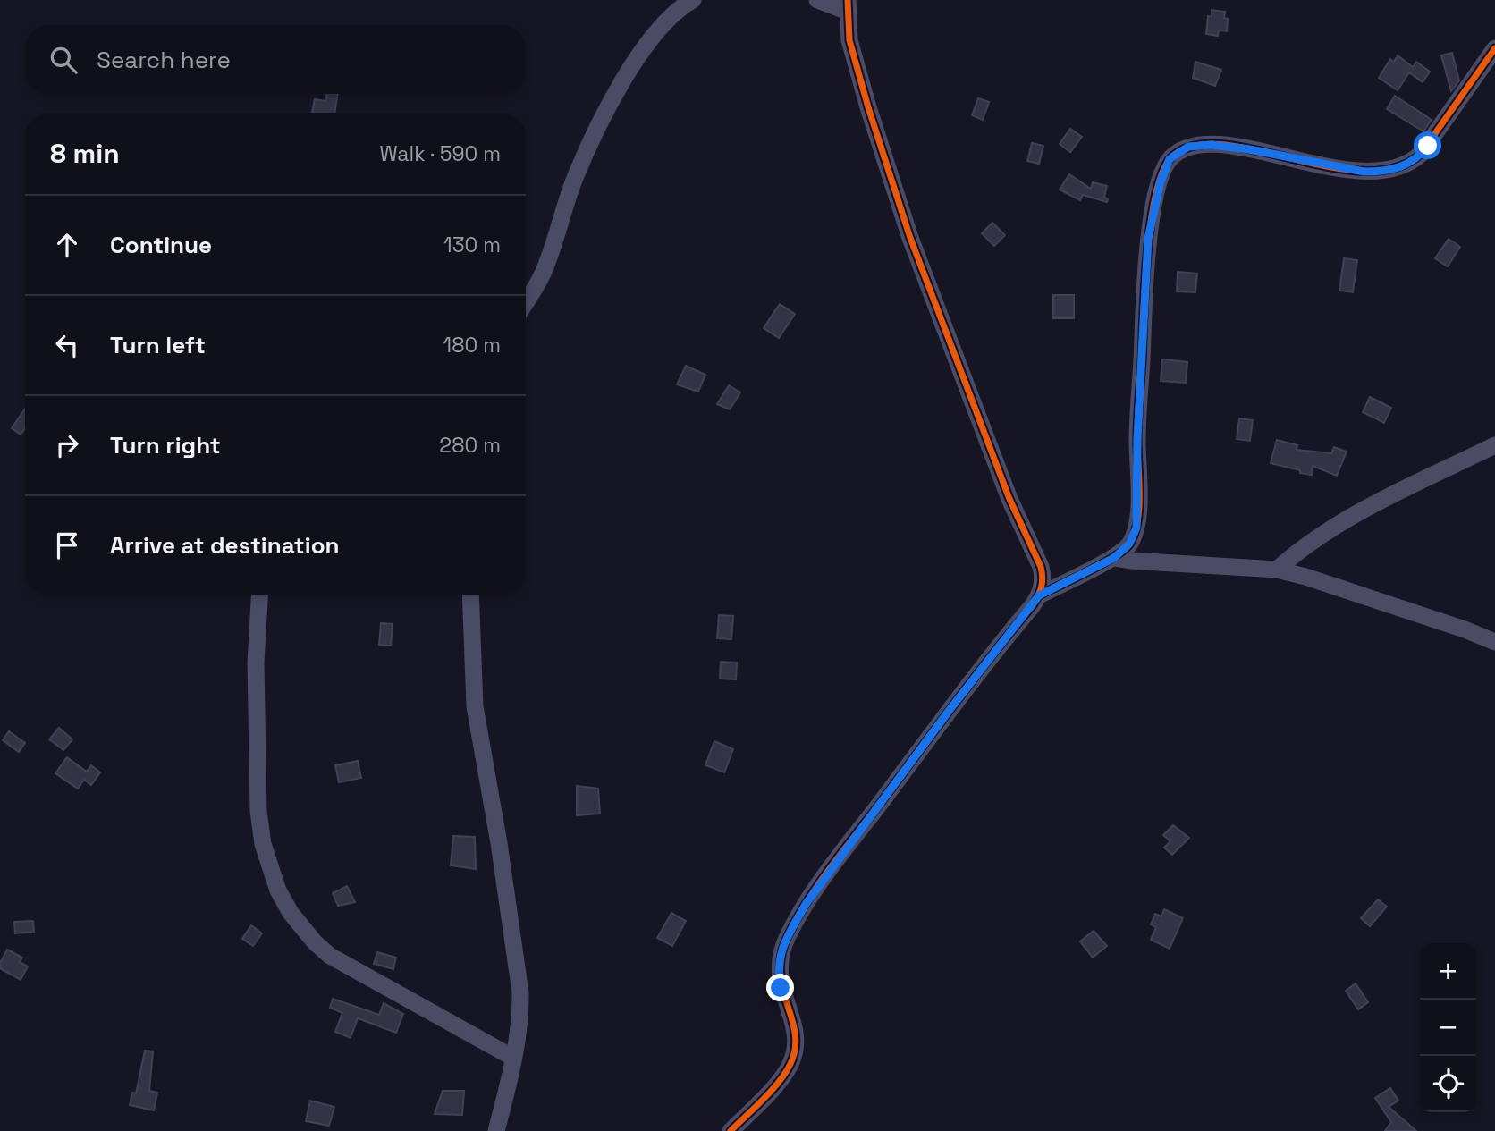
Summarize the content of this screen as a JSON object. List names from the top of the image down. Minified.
{"page":{"search":"Search here","heading":["8 min","Walk · 590 m"],"list":[["Continue","130 m"],["Turn left","180 m"],["Turn right","280 m"],"Arrive at destination"],"map_buttons":["+","−"]}}
